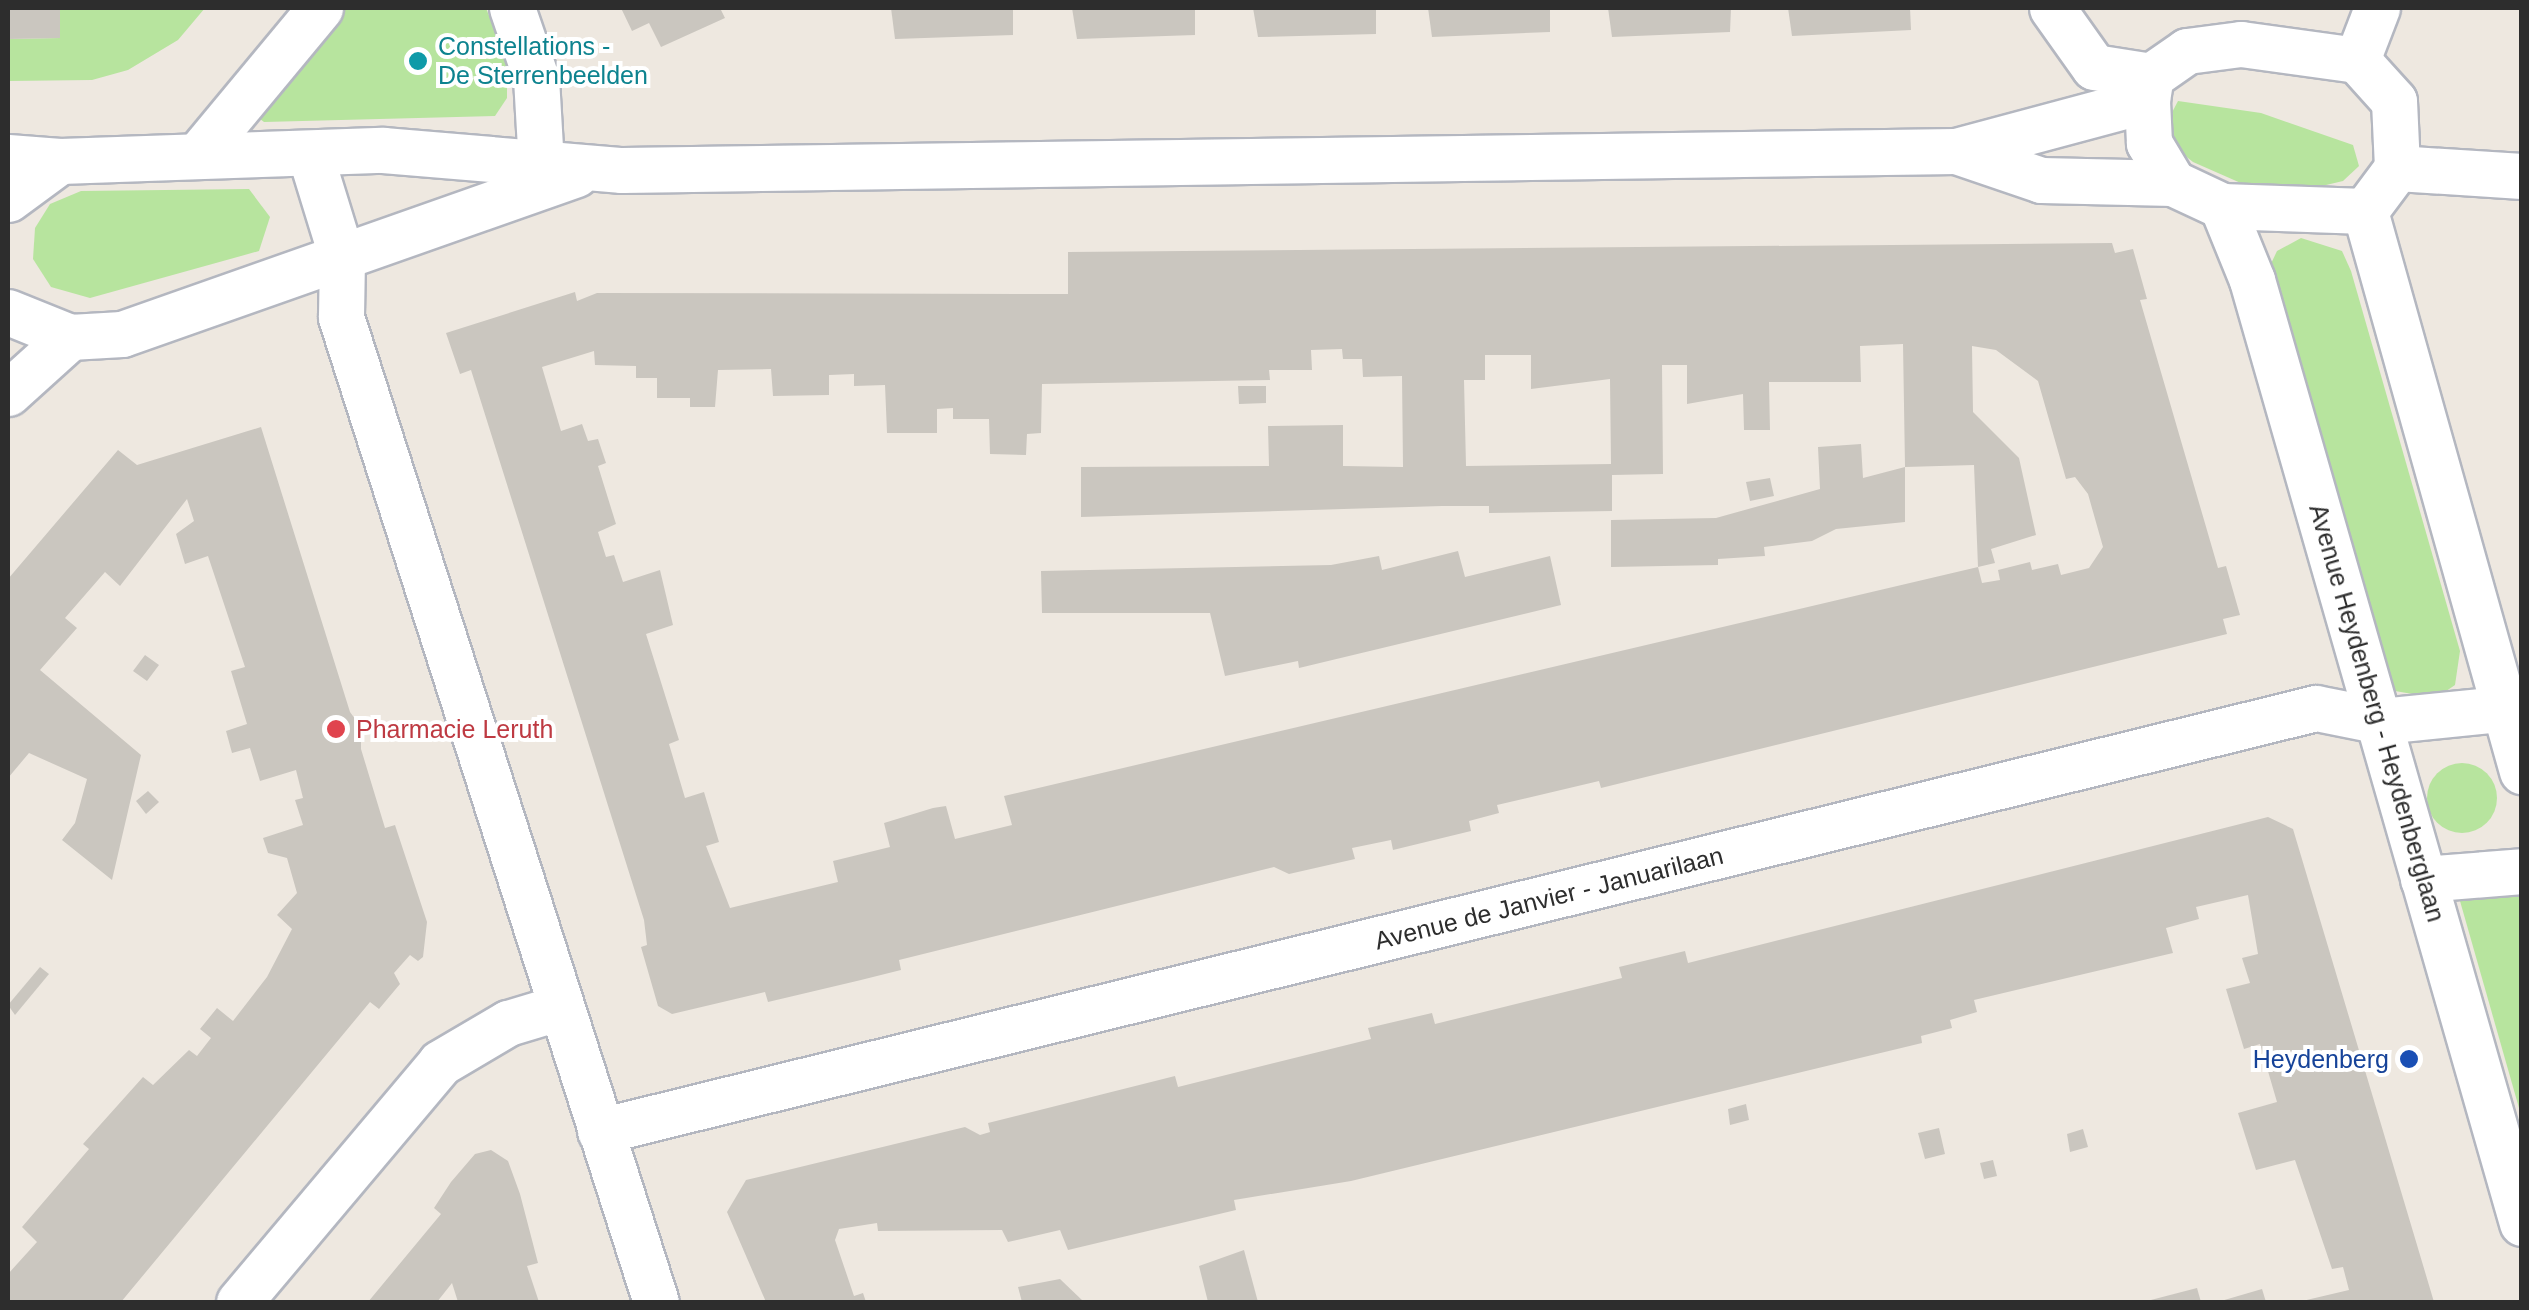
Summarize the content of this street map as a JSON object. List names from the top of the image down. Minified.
{"streets":{"street":["Avenue Heydenberg - Heydenberglaan","Avenue de Janvier - Januarilaan"]},"crossings":[["Avenue Heydenberg - Heydenberglaan","Avenue de Janvier - Januarilaan"]],"places":["Constellations - De Sterrenbeelden","Pharmacie Leruth","Heydenberg"]}
